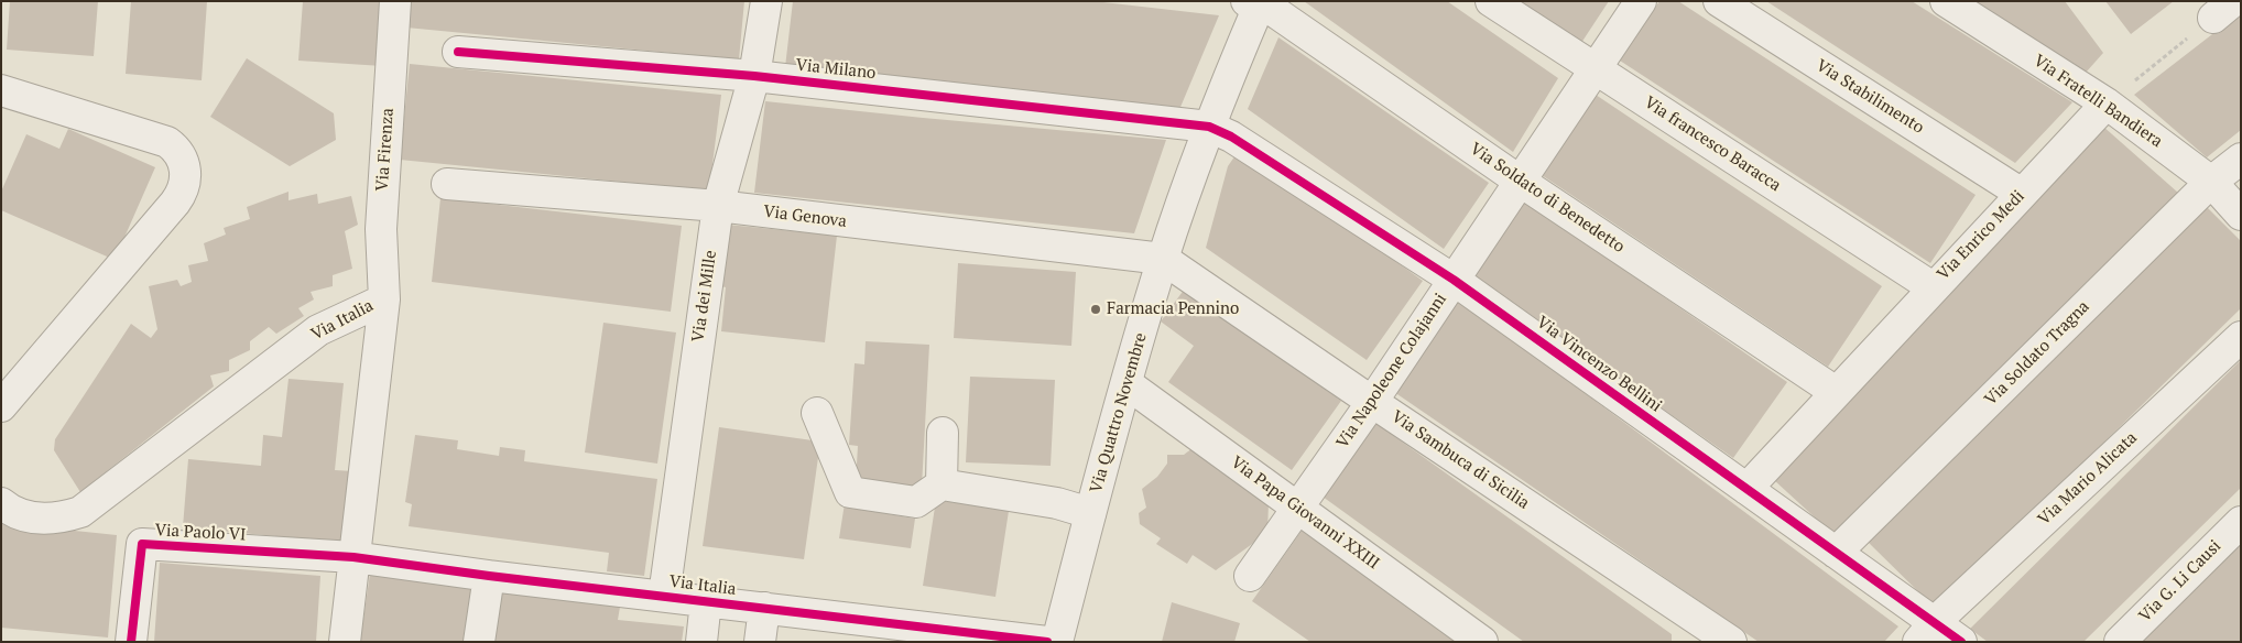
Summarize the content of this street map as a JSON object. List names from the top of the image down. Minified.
{"streets":{"street":["Via Milano","Via Stabilimento","Via Fratelli Bandiera","Via francesco Baracca","Via Firenza","Via Soldato di Benedetto","Via Genova","Via Enrico Medi","Via dei Mille","Via Italia","Via Soldato Tragna","Via Vincenzo Bellini","Via Napoleone Colajanni","Via Quattro Novembre","Via Sambuca di Sicilia","Via Mario Alicata","Via Papa Giovanni XXIII","Via Paolo VI","Via G. Li Causi"]},"crossings":[["Via Milano","Via dei Mille"],["Via Milano","Via Vincenzo Bellini"],["Via Milano","Via Quattro Novembre"],["Via Stabilimento","Via Enrico Medi"],["Via Fratelli Bandiera","Via Enrico Medi"],["Via Fratelli Bandiera","Via Soldato Tragna"],["Via francesco Baracca","Via Enrico Medi"],["Via francesco Baracca","Via Napoleone Colajanni"],["Via Firenza","Via Italia"],["Via Soldato di Benedetto","Via Enrico Medi"],["Via Soldato di Benedetto","Via Napoleone Colajanni"],["Via Soldato di Benedetto","Via Quattro Novembre"],["Via Genova","Via dei Mille"],["Via Genova","Via Quattro Novembre"],["Via Genova","Via Sambuca di Sicilia"],["Via Enrico Medi","Via Vincenzo Bellini"],["Via dei Mille","Via Italia"],["Via Italia","Via Paolo VI"],["Via Soldato Tragna","Via Vincenzo Bellini"],["Via Vincenzo Bellini","Via Napoleone Colajanni"],["Via Vincenzo Bellini","Via Quattro Novembre"],["Via Vincenzo Bellini","Via Mario Alicata"],["Via Napoleone Colajanni","Via Sambuca di Sicilia"],["Via Napoleone Colajanni","Via Papa Giovanni XXIII"],["Via Quattro Novembre","Via Sambuca di Sicilia"],["Via Quattro Novembre","Via Papa Giovanni XXIII"]],"places":["Farmacia Pennino"]}
